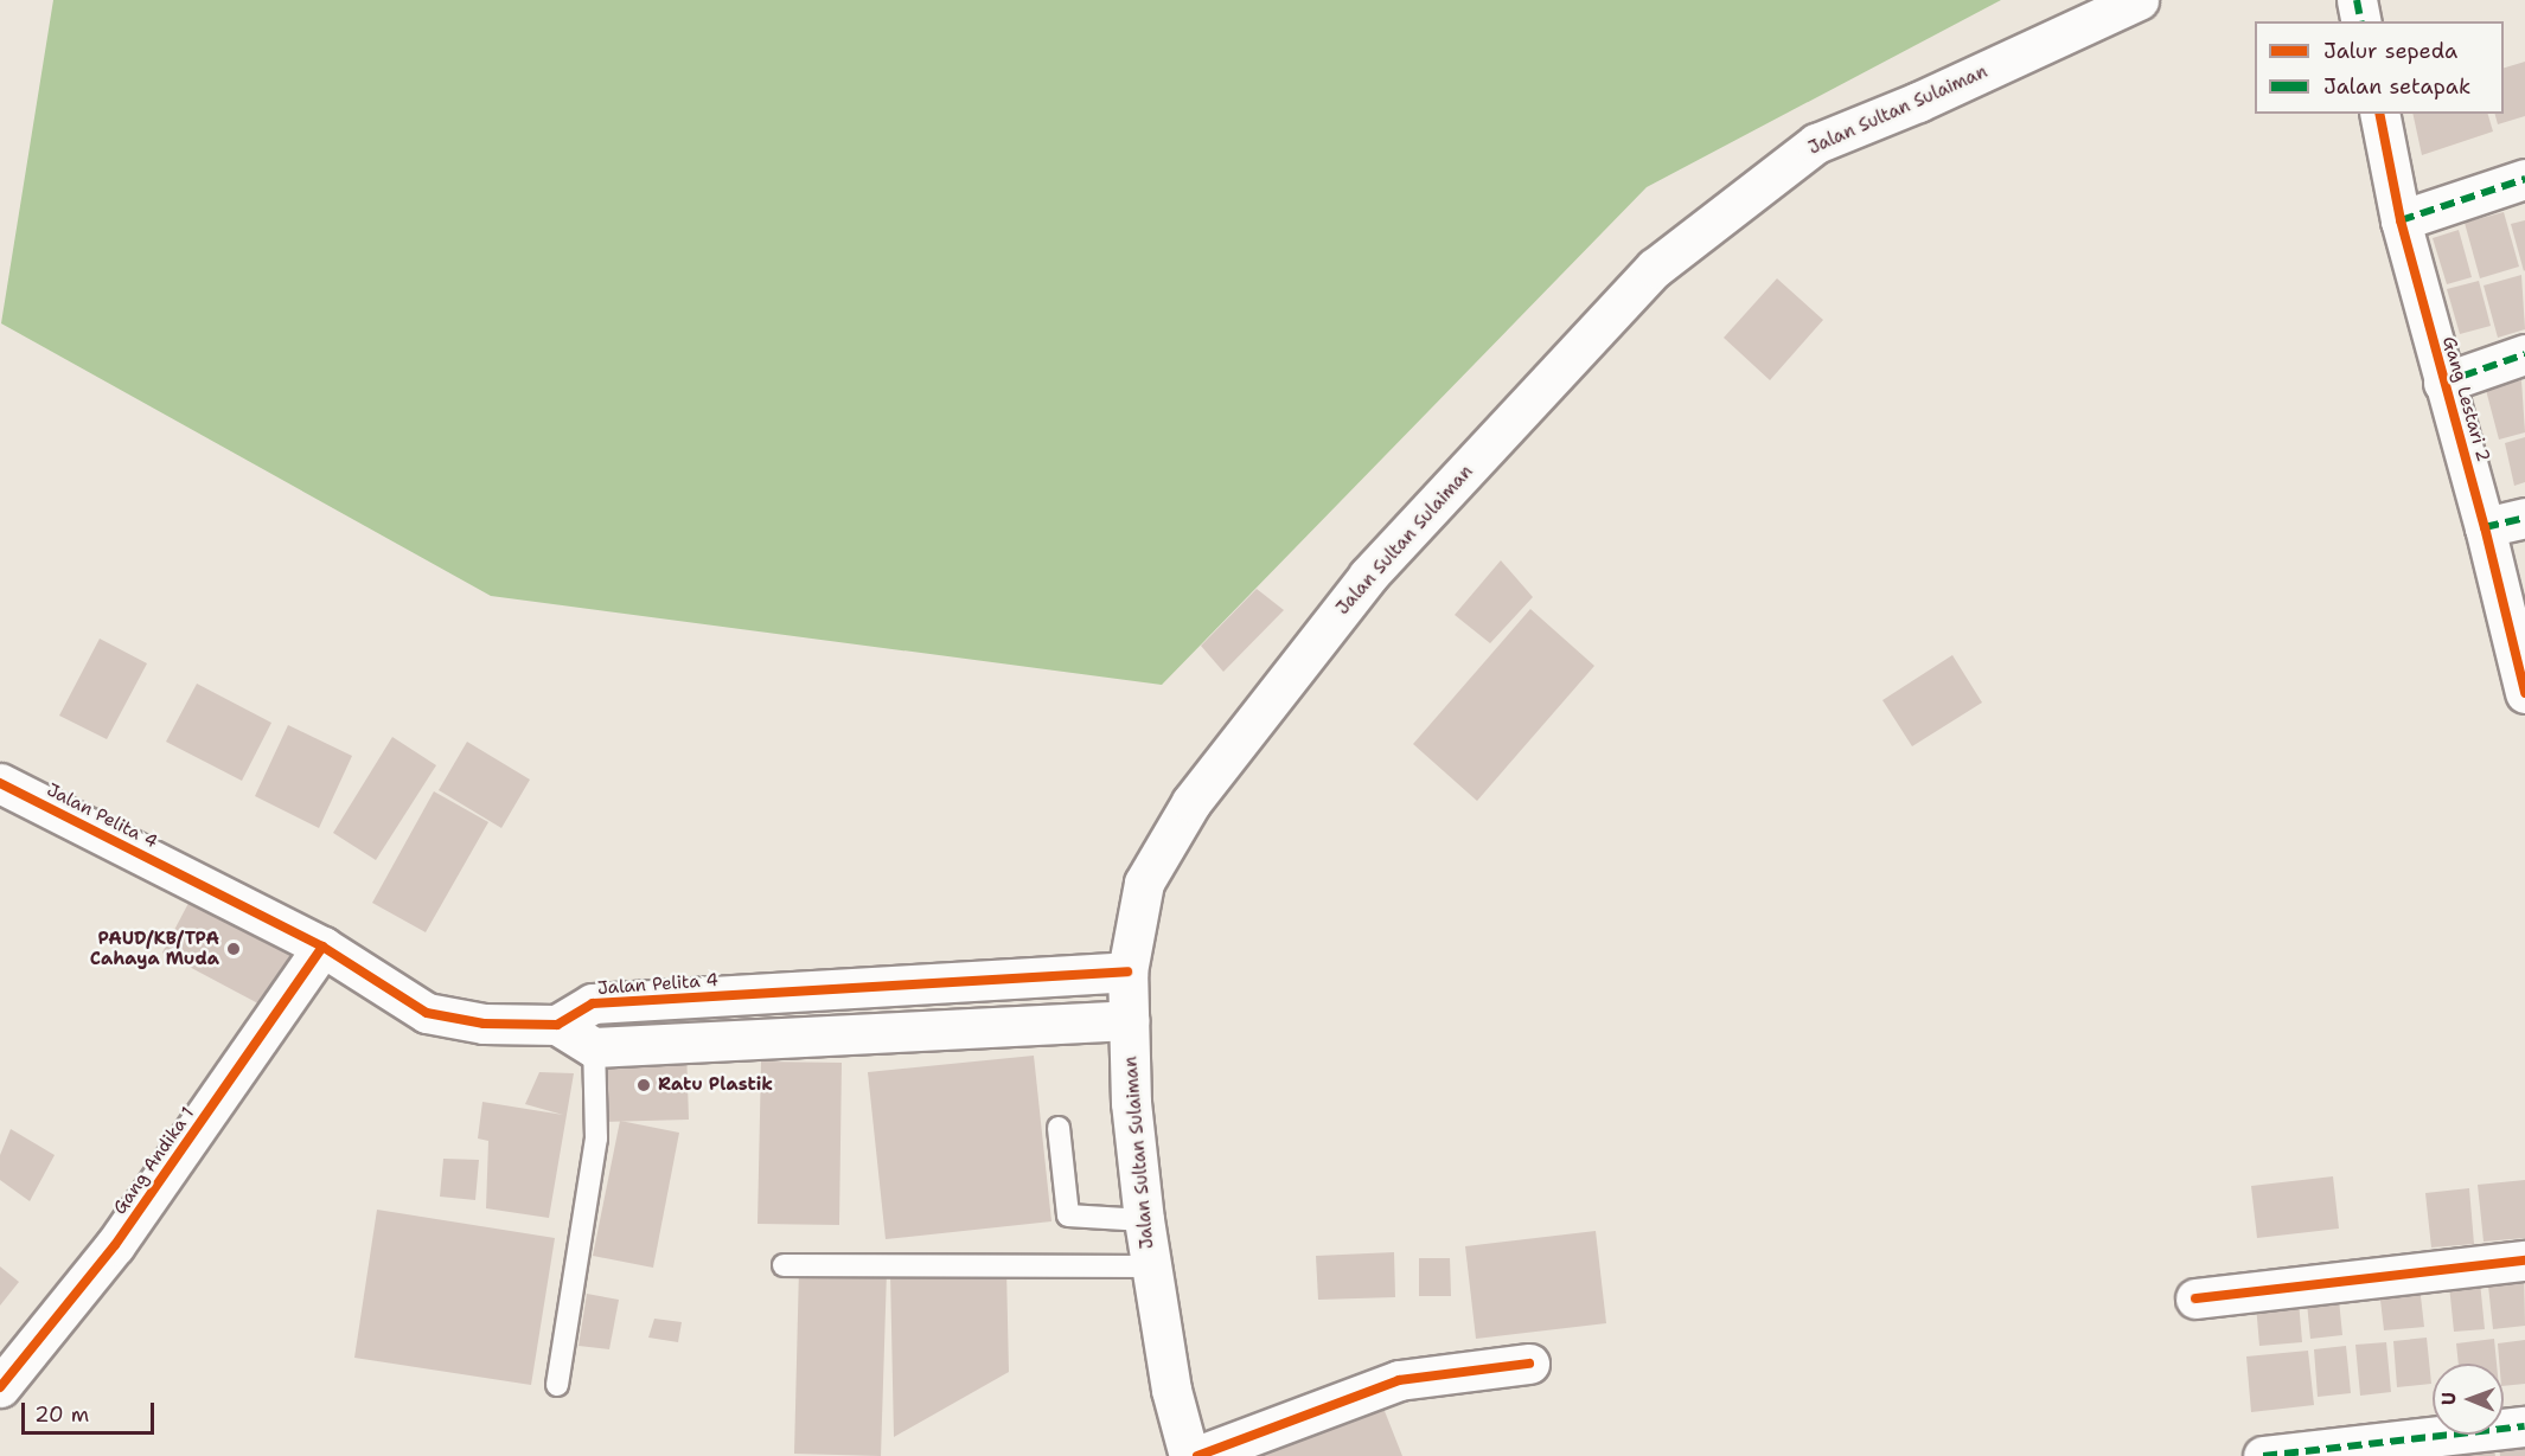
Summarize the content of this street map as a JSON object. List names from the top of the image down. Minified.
{"streets":{"street":["Jalan Sultan Sulaiman","Gang Lestari 2","Jalan Pelita 4","Gang Andika 1"]},"crossings":[["Jalan Sultan Sulaiman","Jalan Pelita 4"],["Jalan Pelita 4","Gang Andika 1"]],"places":["PAUD/KB/TPA Cahaya Muda","Ratu Plastik"],"legend":["Jalur sepeda","Jalan setapak"],"scale_bar":"20 m","north":"left"}
